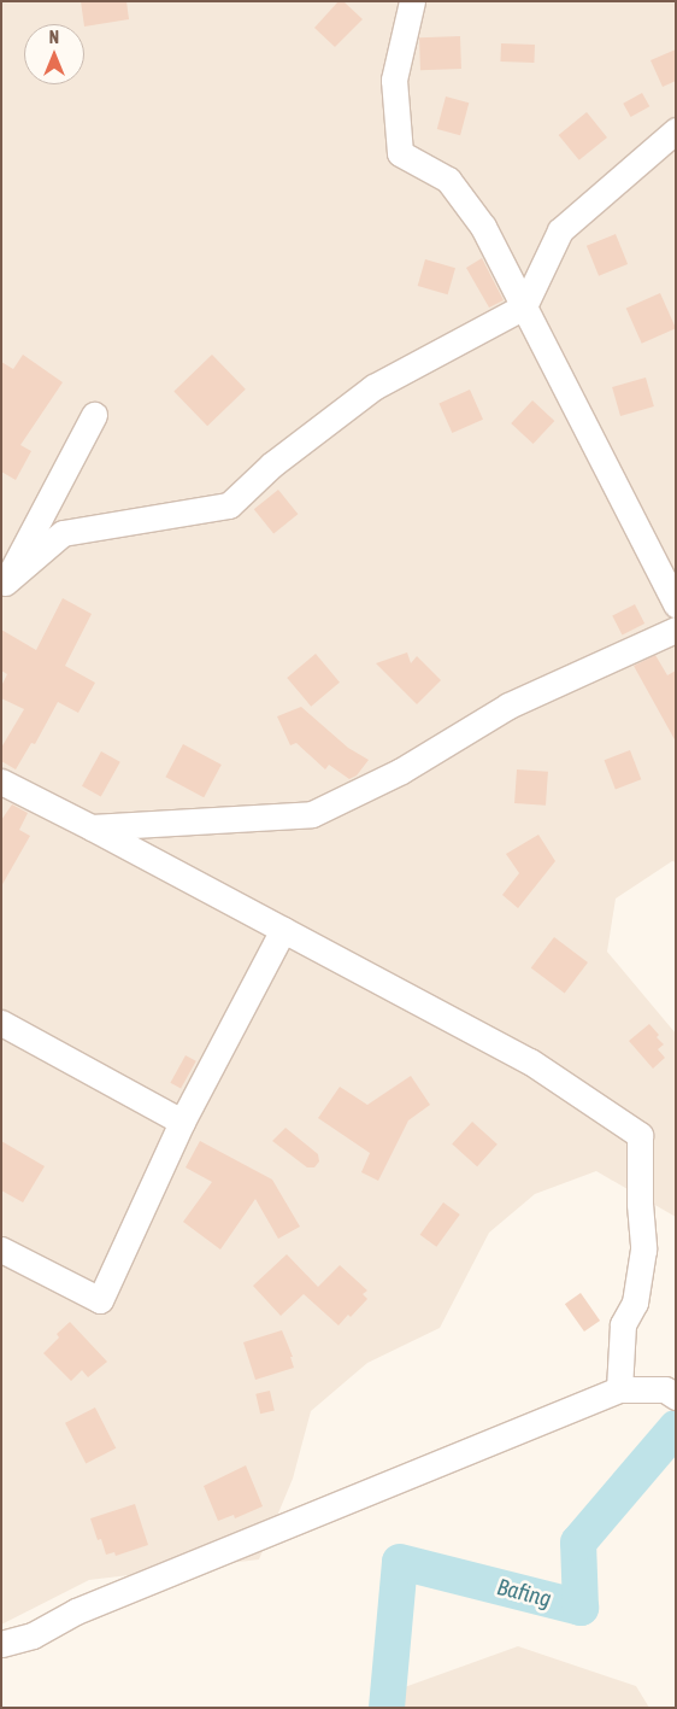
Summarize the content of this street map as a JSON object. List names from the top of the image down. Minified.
{"water":["Bafing"],"north":"top"}
